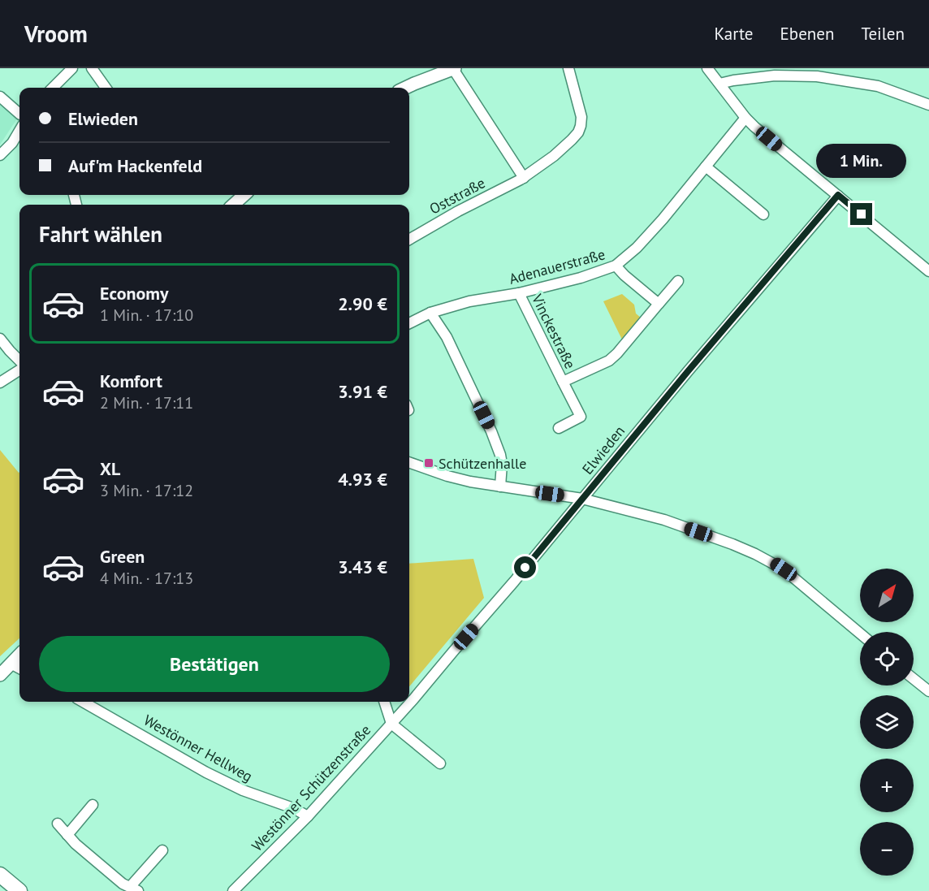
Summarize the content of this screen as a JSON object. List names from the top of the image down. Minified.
{"streets":{"street":["Oststraße","Adenauerstraße","Vinckestraße","Elwieden","Westönner Hellweg","Westönner Schützenstraße"]},"crossings":[["Adenauerstraße","Vinckestraße"],["Elwieden","Westönner Schützenstraße"],["Westönner Hellweg","Westönner Schützenstraße"]],"places":{"transit":["Schützenhalle"]},"north":"top right","page":{"header":"Vroom","nav":["Karte","Ebenen","Teilen"],"banner":["Elwieden","Auf'm Hackenfeld"],"bubble":"1 Min.","heading":"Fahrt wählen","list":[{"name":"Economy","note":"1 Min. · 17:10","value":"2.90 €"},{"name":"Komfort","note":"2 Min. · 17:11","value":"3.91 €"},{"name":"XL","note":"3 Min. · 17:12","value":"4.93 €"},{"name":"Green","note":"4 Min. · 17:13","value":"3.43 €"}],"map_buttons":["+","−"],"buttons":"Bestätigen"}}
